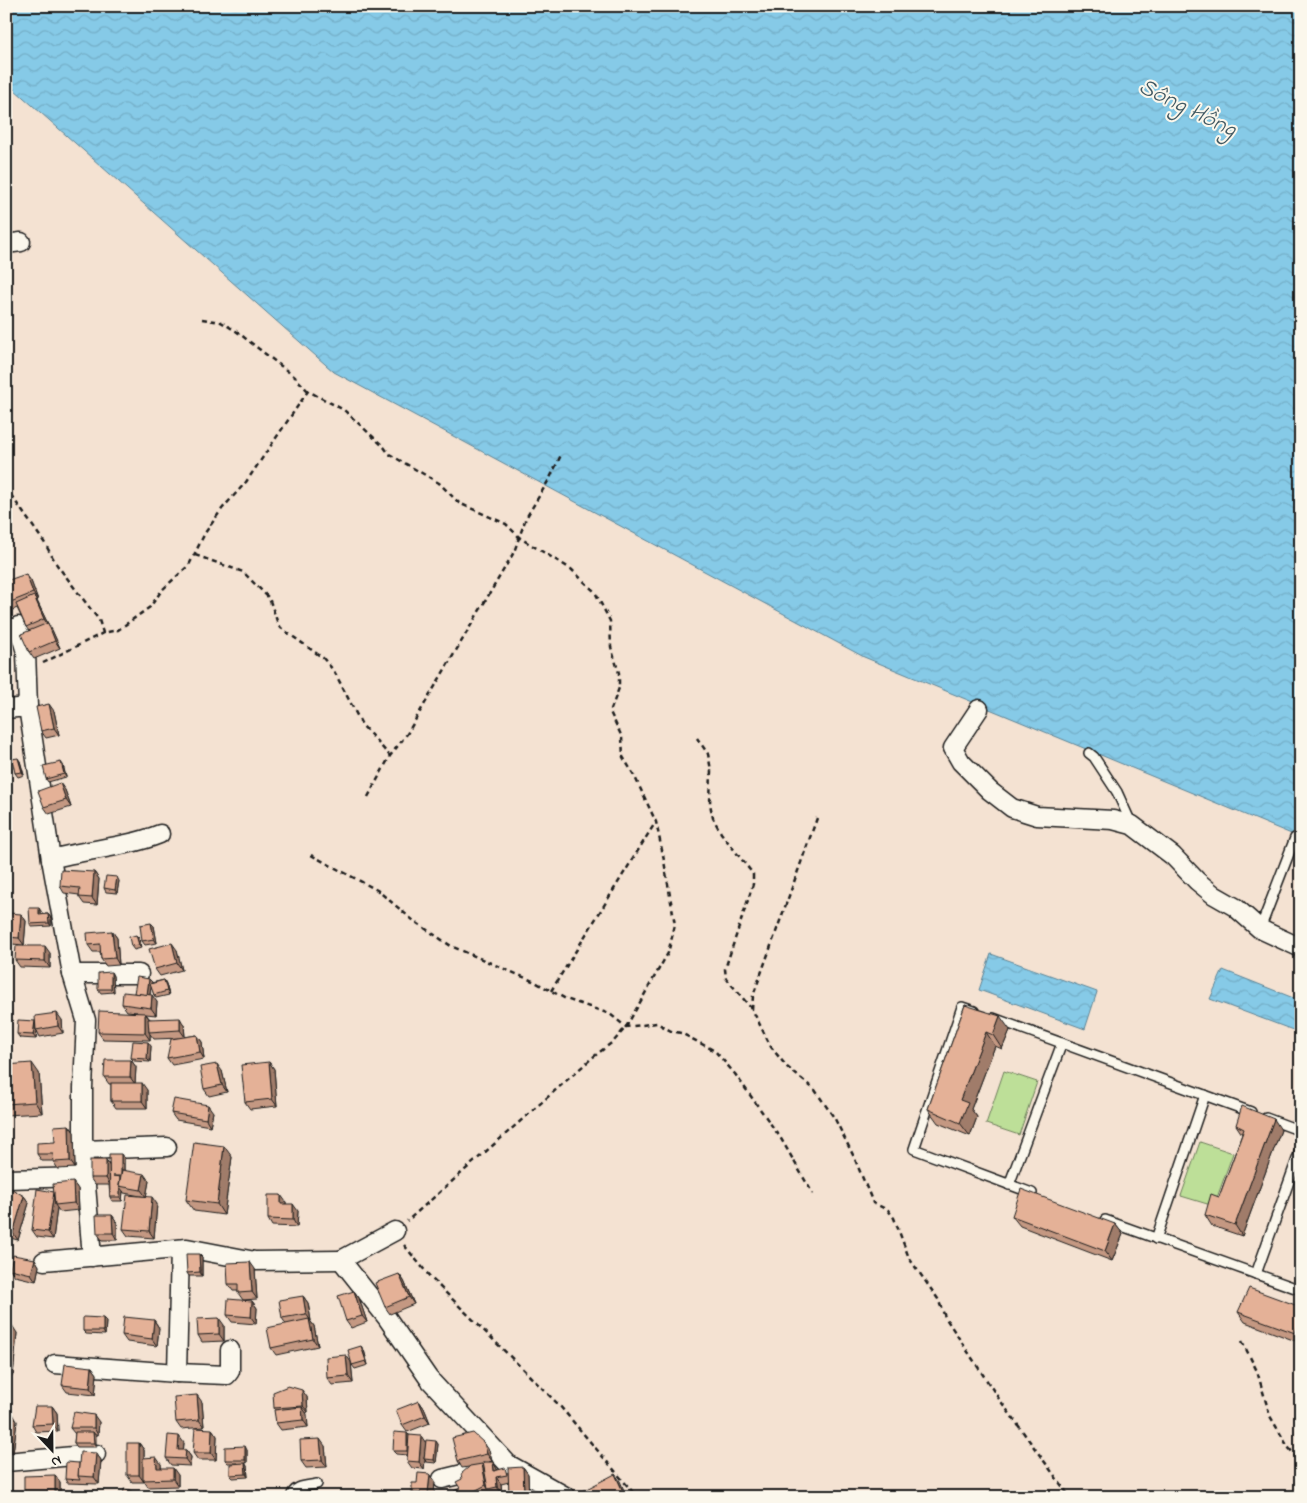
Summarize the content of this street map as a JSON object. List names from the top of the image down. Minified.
{"water":["Sông Hồng"],"north":"bottom"}
